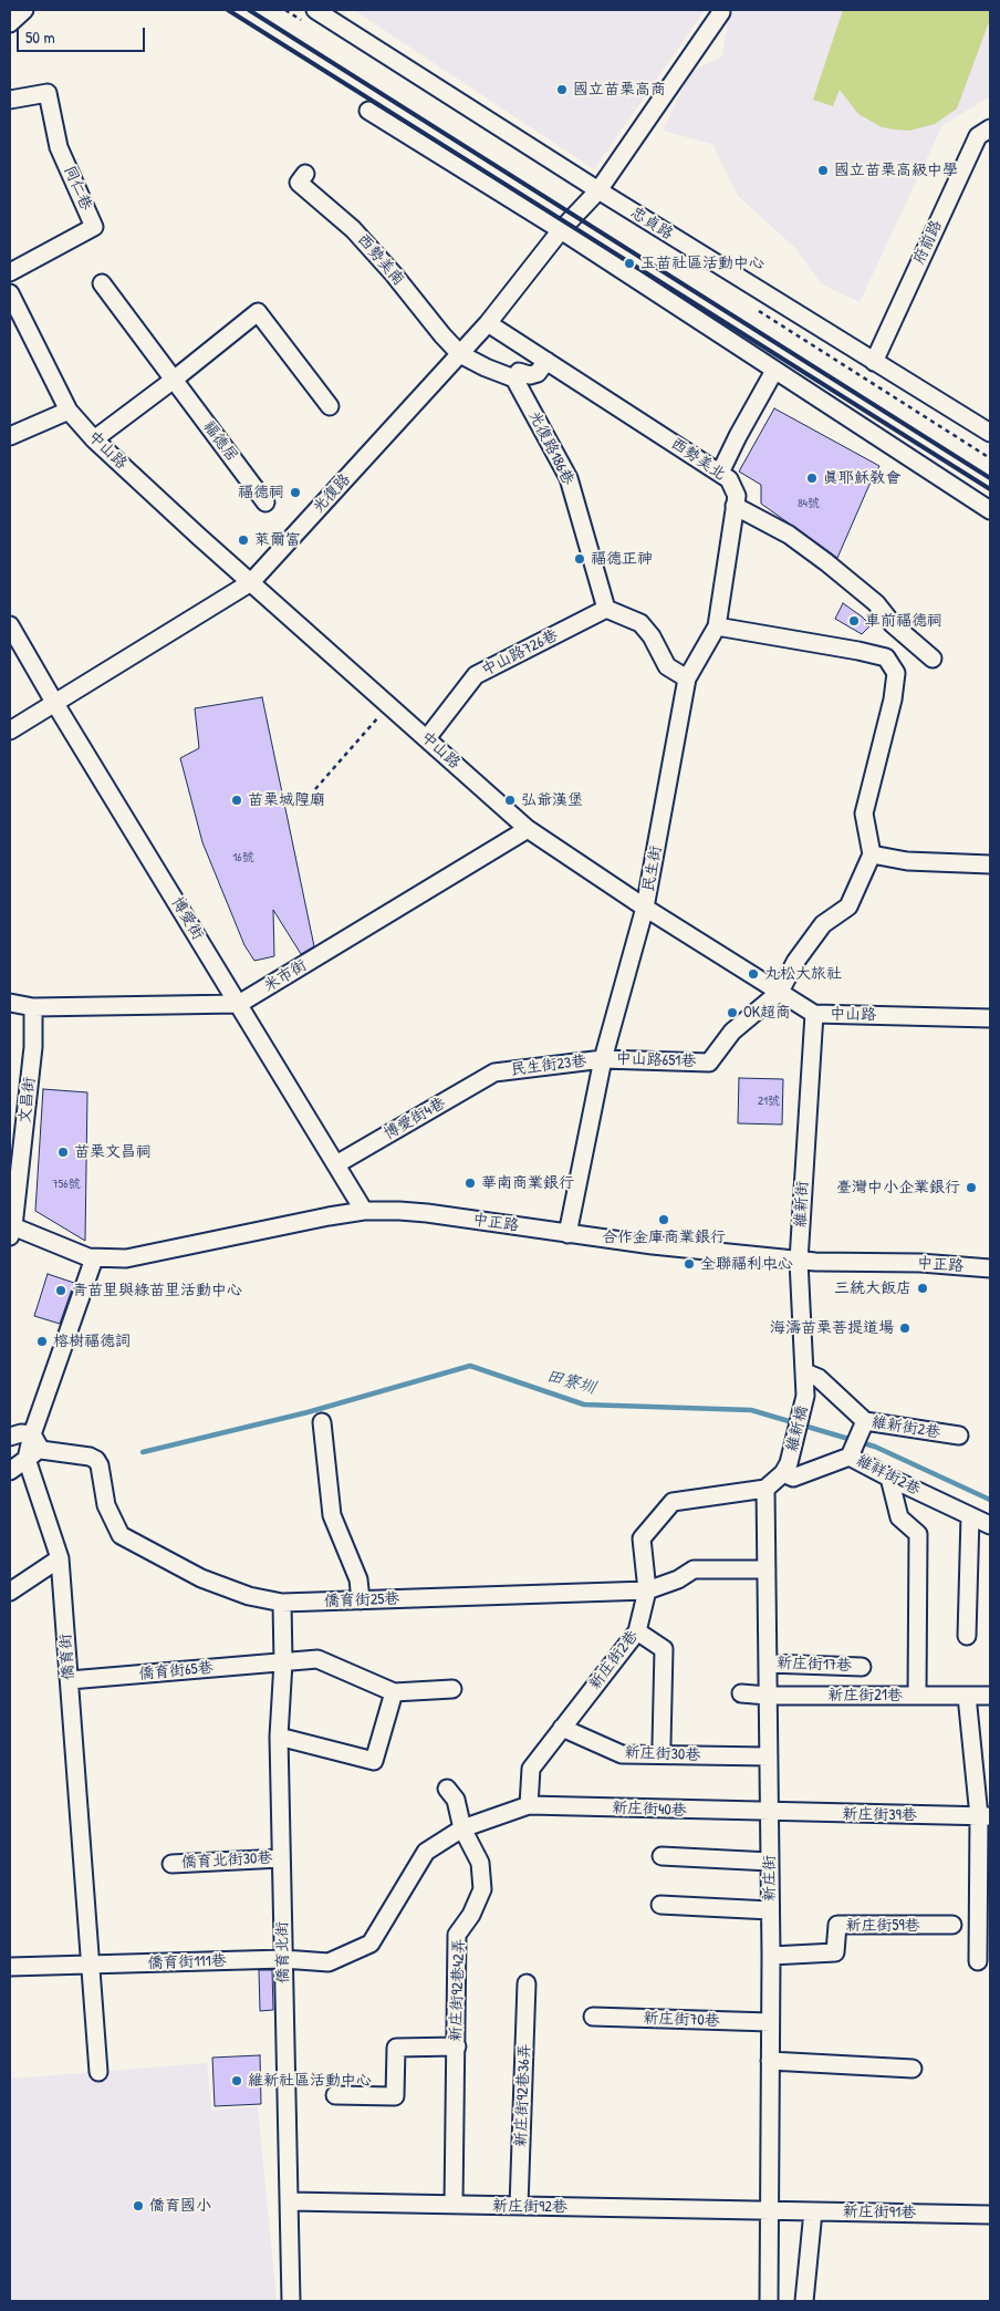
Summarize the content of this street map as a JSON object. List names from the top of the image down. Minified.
{"streets":{"street":["同仁巷","忠貞路","府前路","西勢美南","福德居","光復路186巷","中山路","西勢美北","光復路","中山路726巷","民生街","博愛街","米市街","中山路651巷","民生街23巷","文昌街","博愛街4巷","維新街","中正路","維新街2巷","維新橋","維祥街2巷","僑育街25巷","僑育街","新庄街2巷","新庄街17巷","僑育街65巷","新庄街21巷","新庄街30巷","新庄街40巷","新庄街39巷","僑育北街30巷","新庄街","新庄街59巷","僑育北街","僑育街111巷","新庄街92巷42弄","新庄街70巷","新庄街92巷36弄","新庄街92巷","新庄街91巷"]},"crossings":[["忠貞路","府前路"],["忠貞路","光復路"],["西勢美南","光復路"],["光復路186巷","中山路726巷"],["中山路","光復路"],["中山路","中山路726巷"],["中山路","民生街"],["中山路","米市街"],["中山路","中山路651巷"],["中山路","維新街"],["西勢美北","光復路"],["西勢美北","民生街"],["光復路","博愛街"],["民生街","中山路651巷"],["民生街","民生街23巷"],["民生街","中正路"],["博愛街","米市街"],["博愛街","博愛街4巷"],["博愛街","中正路"],["中山路651巷","民生街23巷"],["民生街23巷","博愛街4巷"],["文昌街","中正路"],["維新街","中正路"],["維新街","維新街2巷"],["維新街","維新橋"],["維新橋","維祥街2巷"],["僑育街25巷","僑育街"],["僑育街25巷","新庄街2巷"],["僑育街25巷","新庄街"],["僑育街25巷","僑育北街"],["僑育街","僑育街65巷"],["僑育街","僑育街111巷"],["新庄街2巷","新庄街30巷"],["新庄街2巷","新庄街40巷"],["新庄街2巷","新庄街"],["新庄街2巷","僑育街111巷"],["新庄街17巷","新庄街"],["僑育街65巷","僑育北街"],["新庄街21巷","新庄街"],["新庄街30巷","新庄街"],["新庄街40巷","新庄街39巷"],["新庄街40巷","新庄街"],["新庄街40巷","僑育街111巷"],["新庄街39巷","新庄街"],["僑育北街30巷","僑育北街"],["新庄街","新庄街59巷"],["新庄街","新庄街70巷"],["新庄街","新庄街92巷"],["新庄街","新庄街91巷"],["僑育北街","僑育街111巷"],["僑育北街","新庄街92巷"],["僑育街111巷","新庄街92巷42弄"],["新庄街92巷42弄","新庄街92巷"],["新庄街92巷36弄","新庄街92巷"],["新庄街92巷","新庄街91巷"]],"water":["田寮圳"],"places":["國立苗栗高商","國立苗栗高級中學","玉苗社區活動中心","真耶穌教會","福德祠","萊爾富","福德正神","車前福德祠","苗栗城隍廟","弘爺漢堡","丸松大旅社","OK超商","苗栗文昌祠","華南商業銀行","臺灣中小企業銀行","合作金庫商業銀行","全聯福利中心","三統大飯店","青苗里與綠苗里活動中心","海濤苗栗菩提道場","榕樹福德詞","維新社區活動中心","僑育國小"],"house_numbers":["84號","16號","21號","756號"],"scale_bar":"50 m"}
